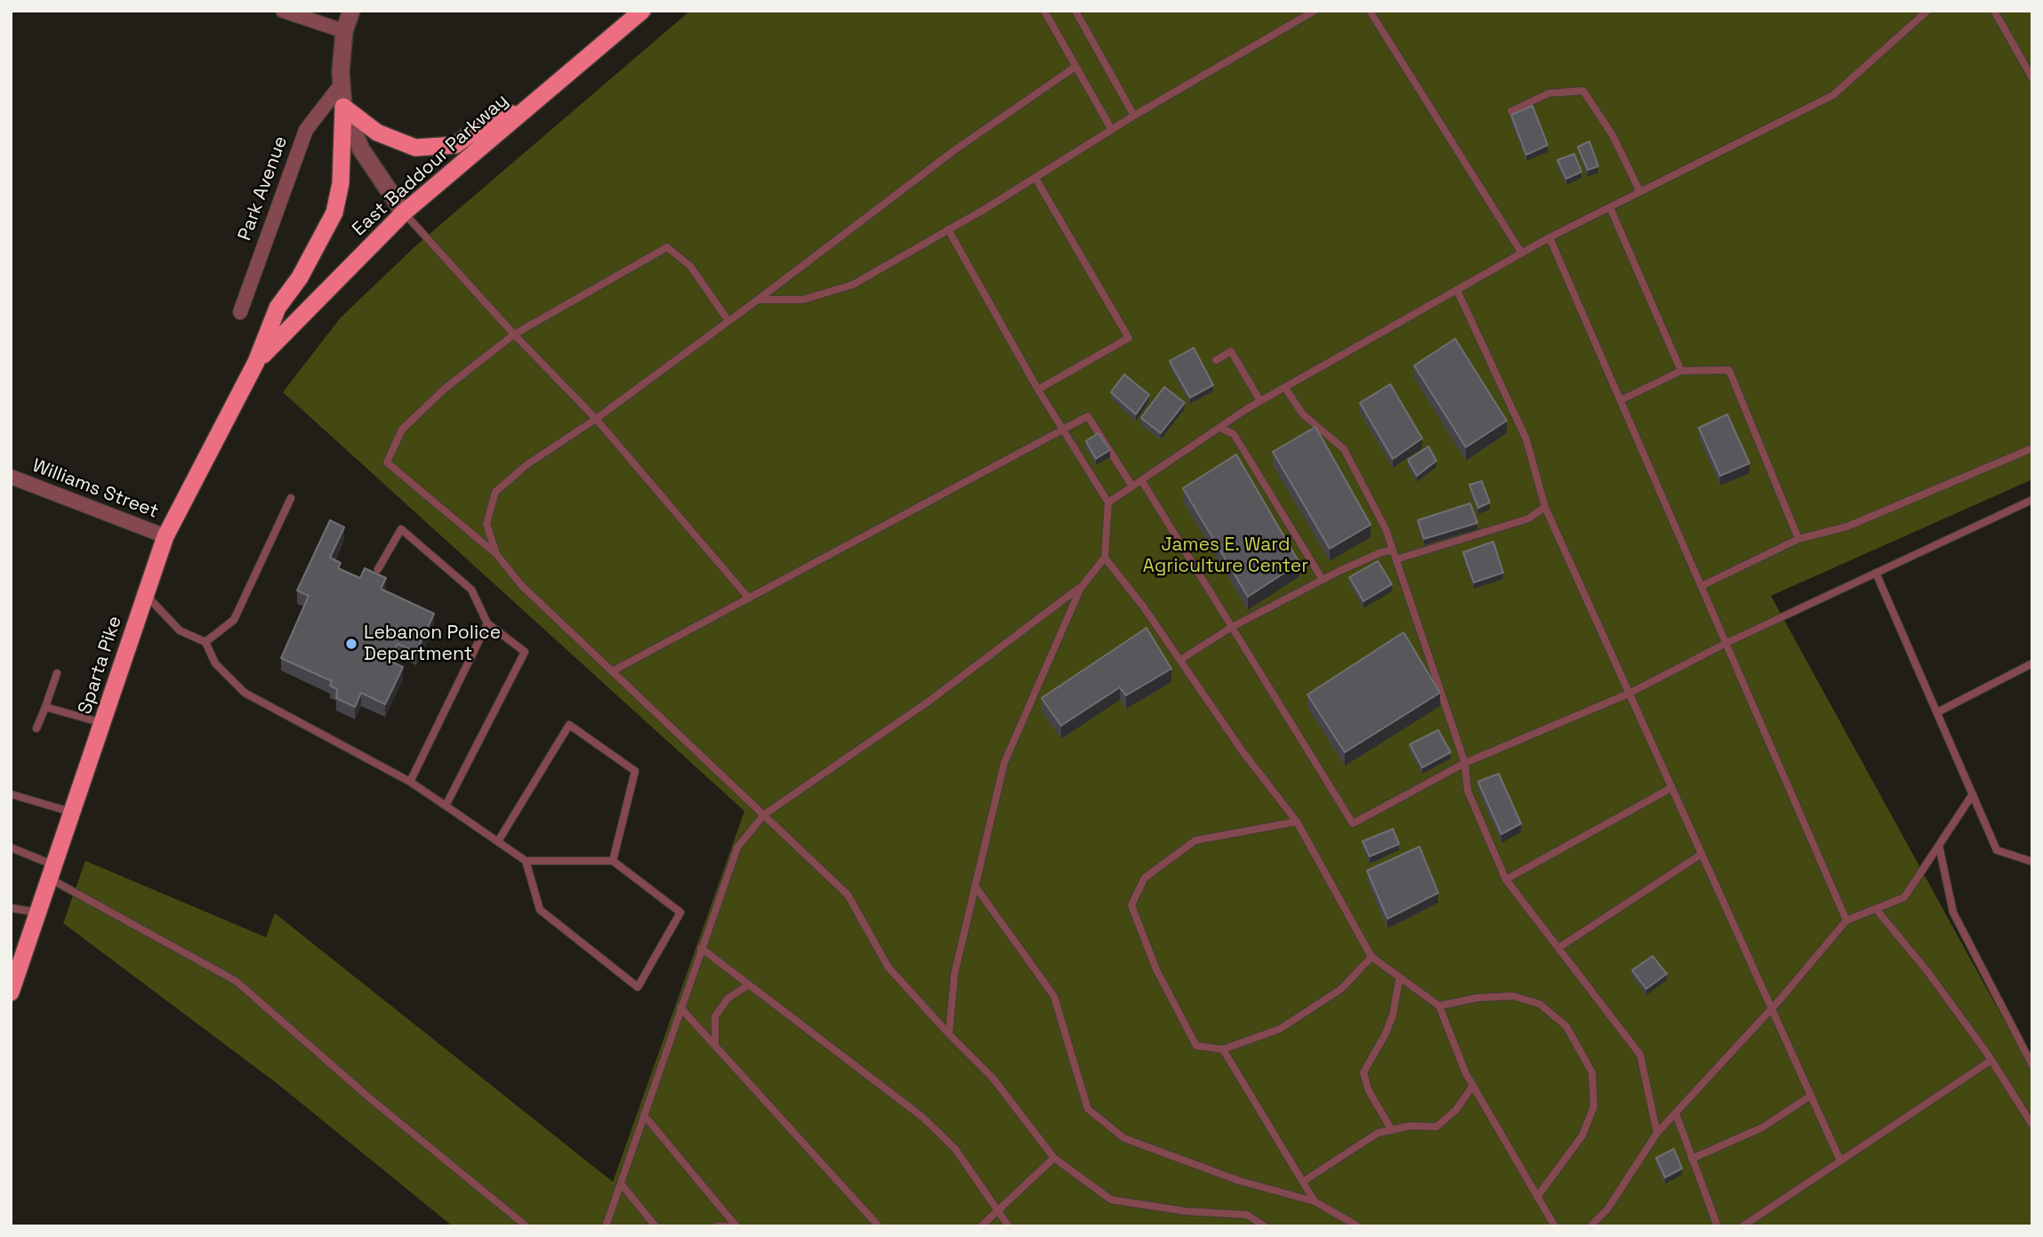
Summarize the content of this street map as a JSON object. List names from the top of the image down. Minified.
{"streets":{"main road":["East Baddour Parkway","Sparta Pike"],"street":["Park Avenue","Williams Street"]},"crossings":[["East Baddour Parkway","Sparta Pike"],["Williams Street","Sparta Pike"]],"parks":["James E. Ward Agriculture Center"],"places":["Lebanon Police Department"]}
